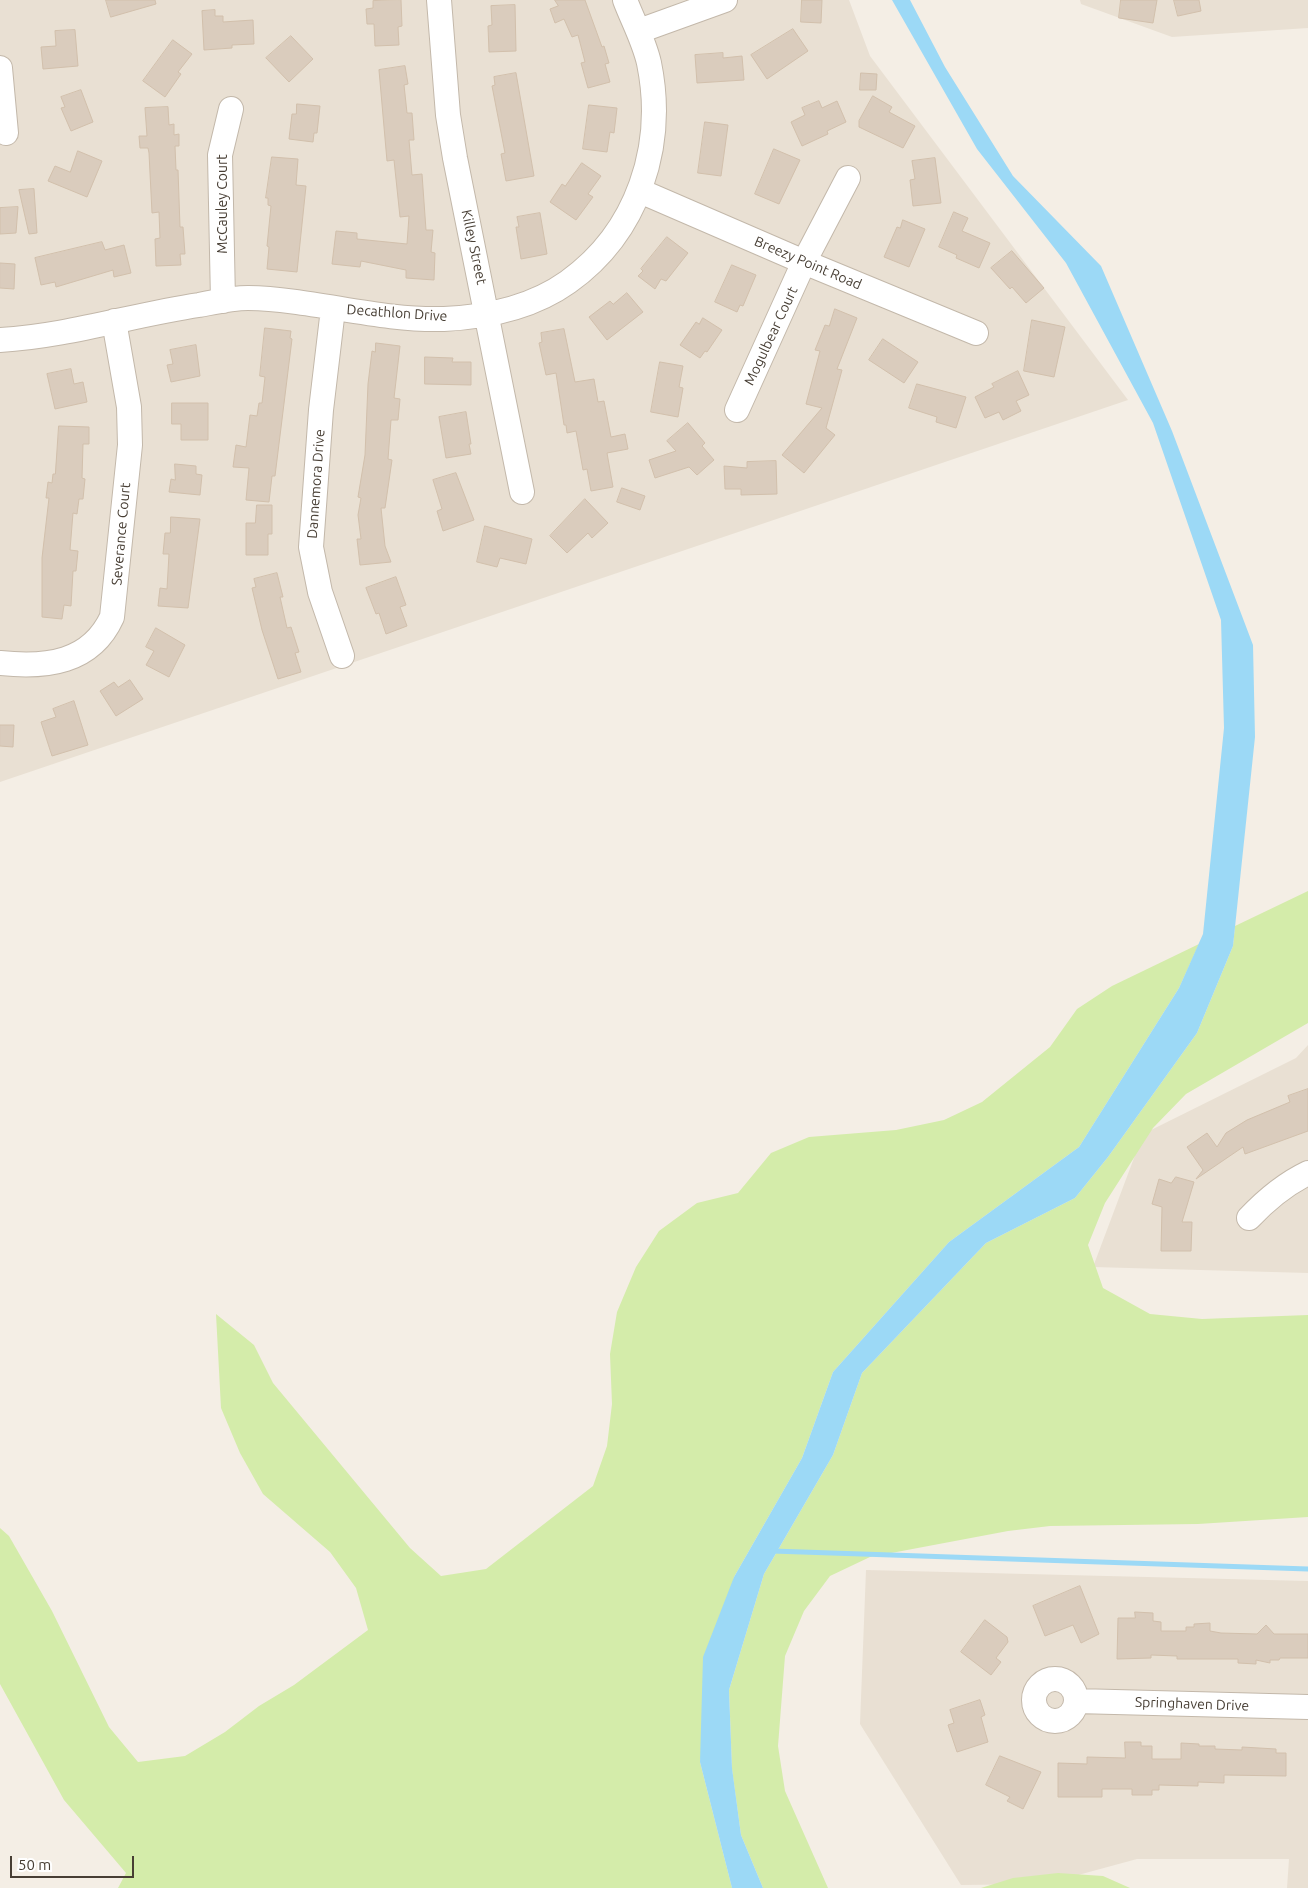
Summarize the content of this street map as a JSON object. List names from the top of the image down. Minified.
{"streets":{"street":["McCauley Court","Killey Street","Breezy Point Road","Decathlon Drive","Mogulbear Court","Dannemora Drive","Severance Court","Springhaven Drive"]},"crossings":[["McCauley Court","Decathlon Drive"],["Killey Street","Decathlon Drive"],["Breezy Point Road","Decathlon Drive"],["Breezy Point Road","Mogulbear Court"],["Decathlon Drive","Dannemora Drive"],["Decathlon Drive","Severance Court"]],"scale_bar":"50 m"}
